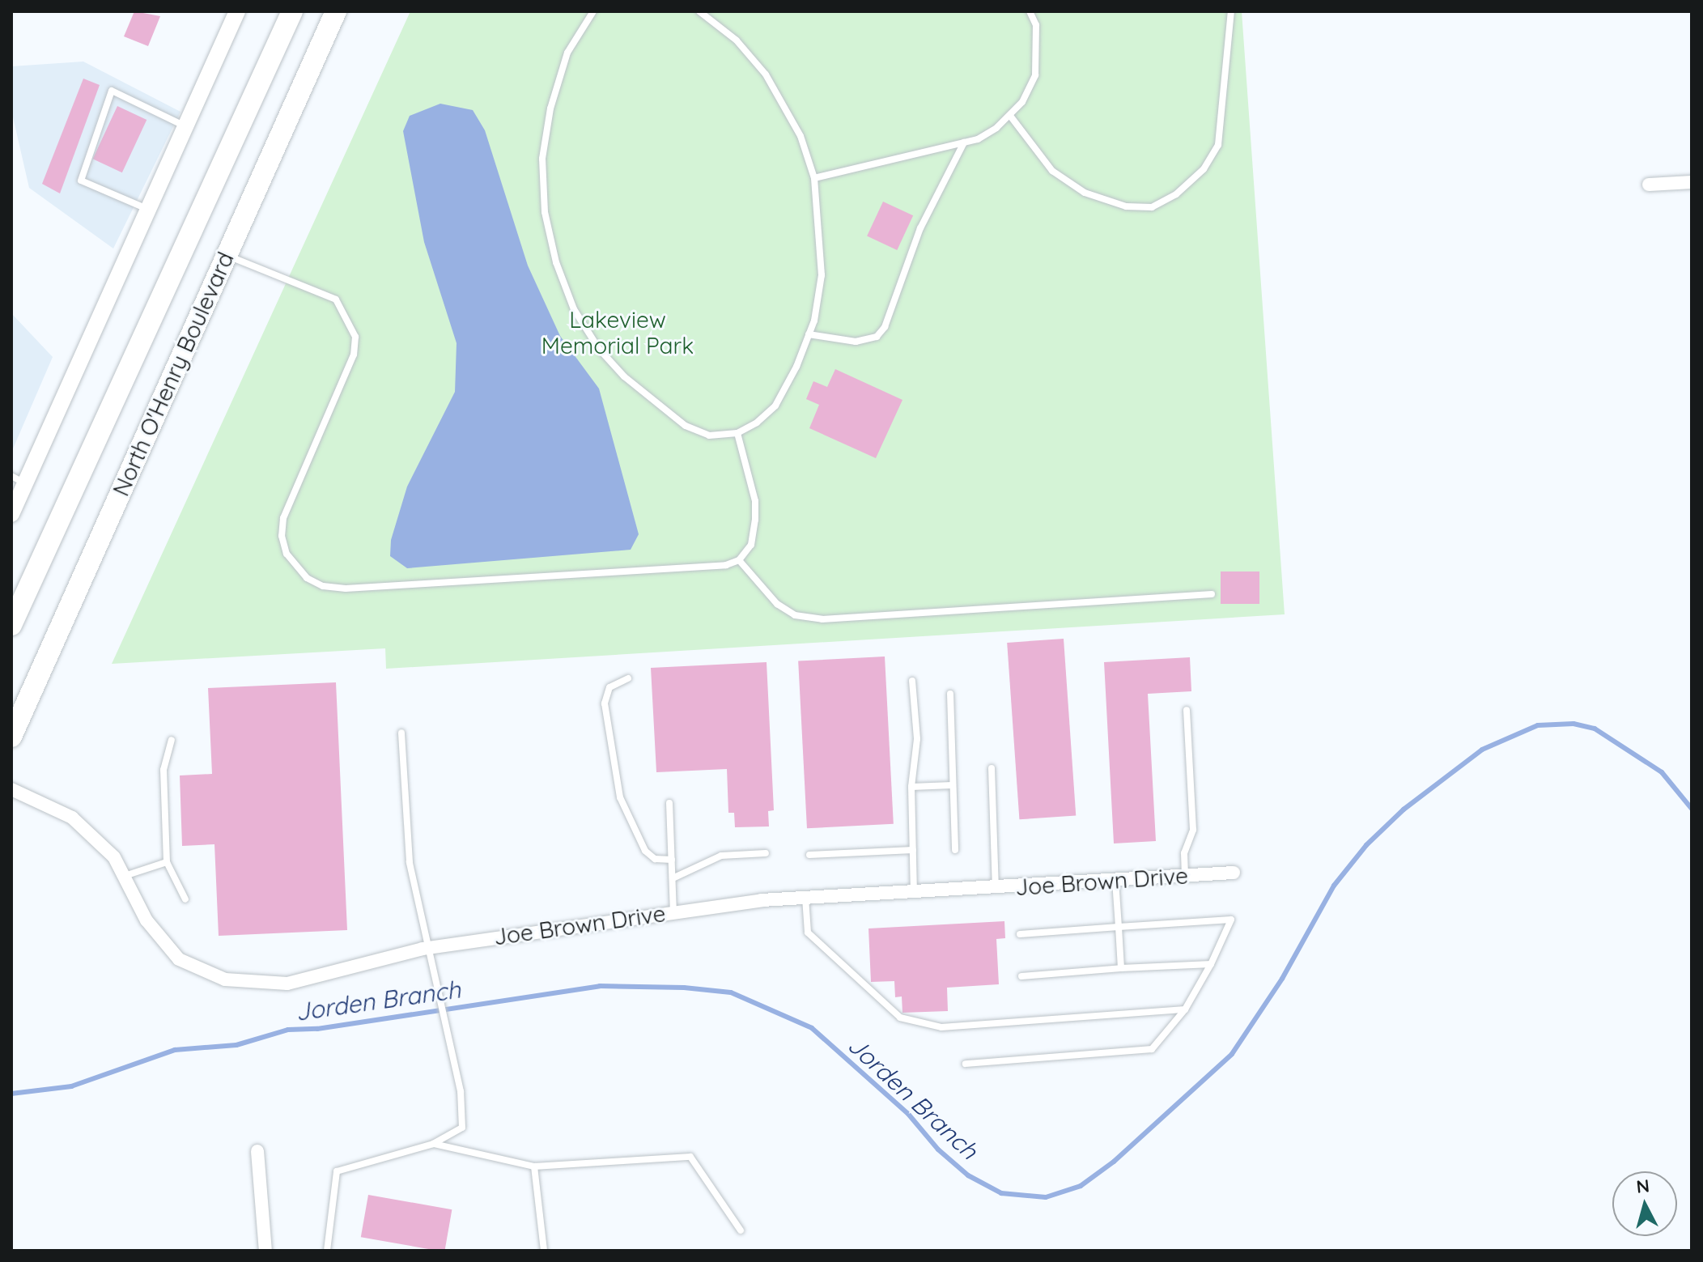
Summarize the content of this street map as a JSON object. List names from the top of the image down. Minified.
{"streets":{"highway":["North O'Henry Boulevard"],"street":["Joe Brown Drive"]},"water":["Jorden Branch"],"parks":["Lakeview Memorial Park"],"north":"top"}
